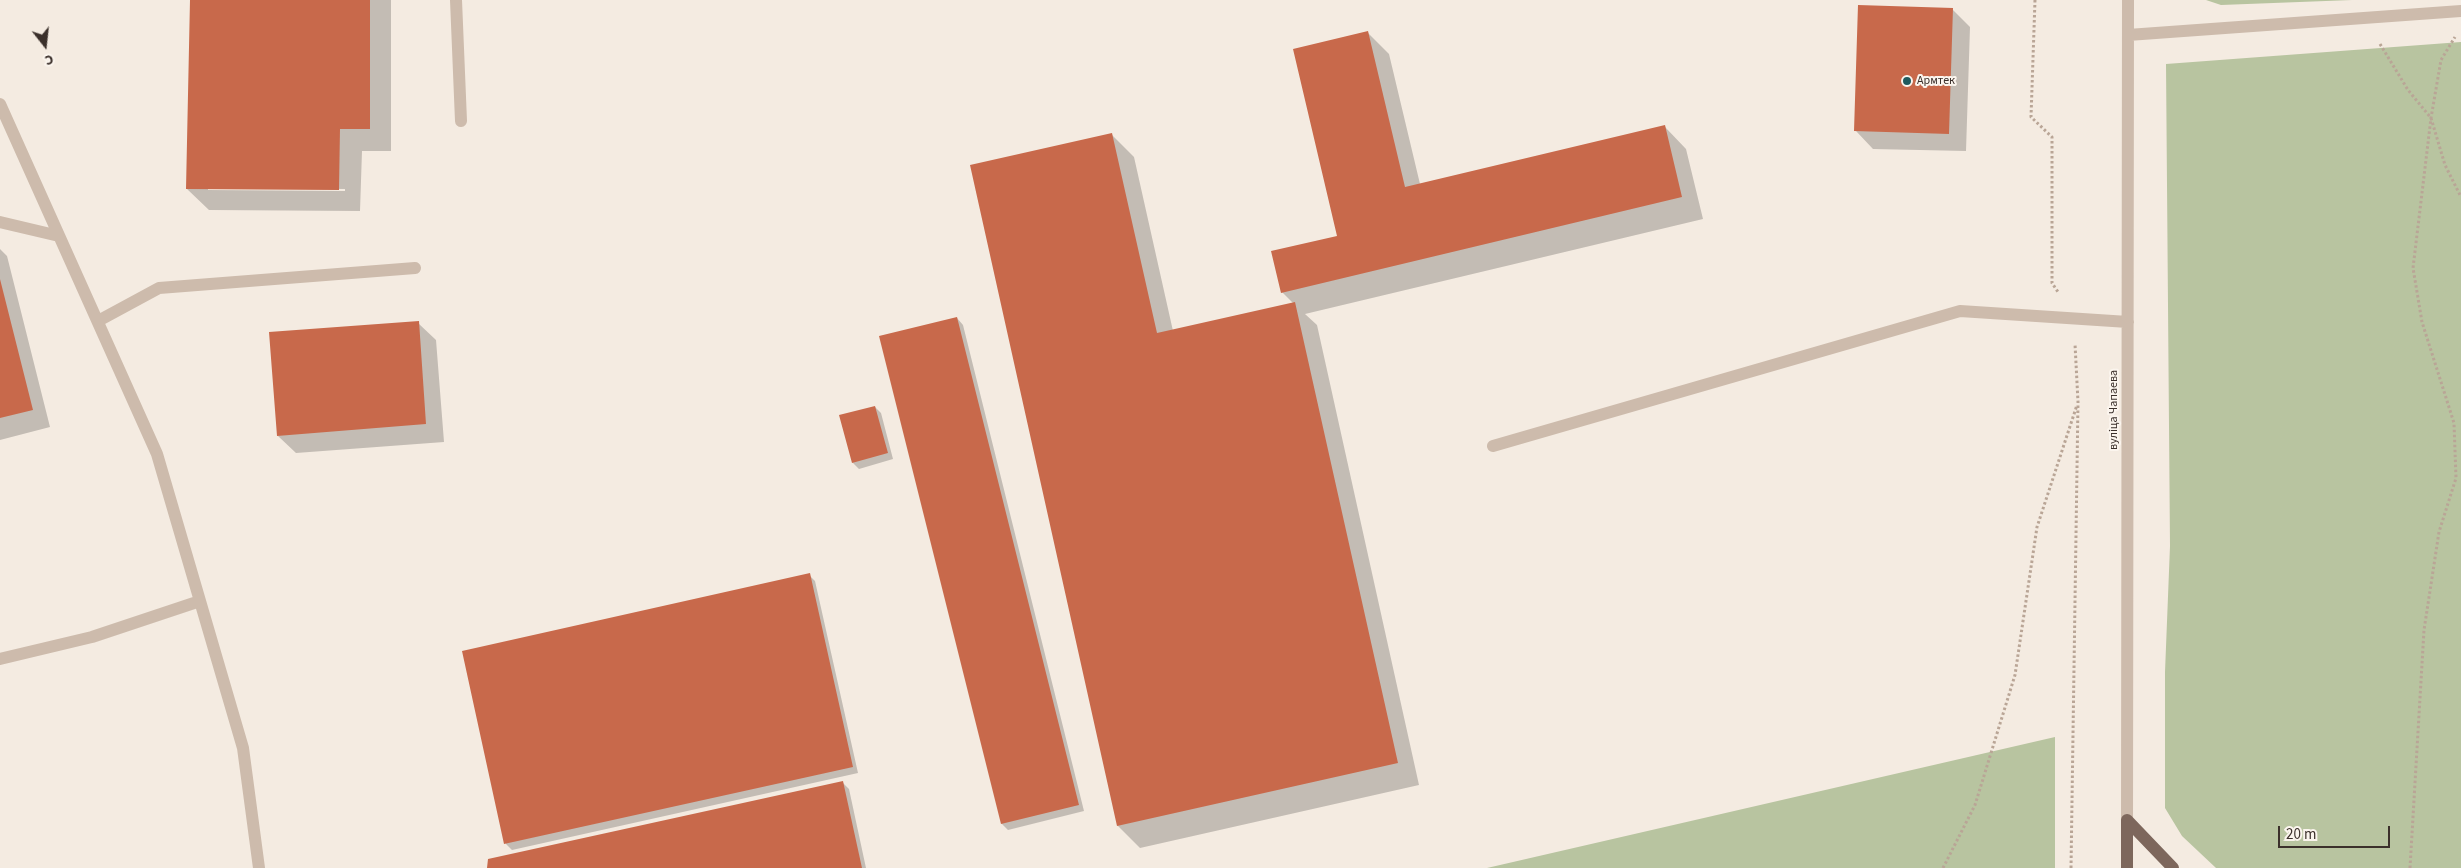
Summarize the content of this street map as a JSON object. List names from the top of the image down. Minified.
{"streets":{"main road":["вуліца Чапаева"]},"places":["Армтек"],"scale_bar":"20 m","north":"bottom"}
